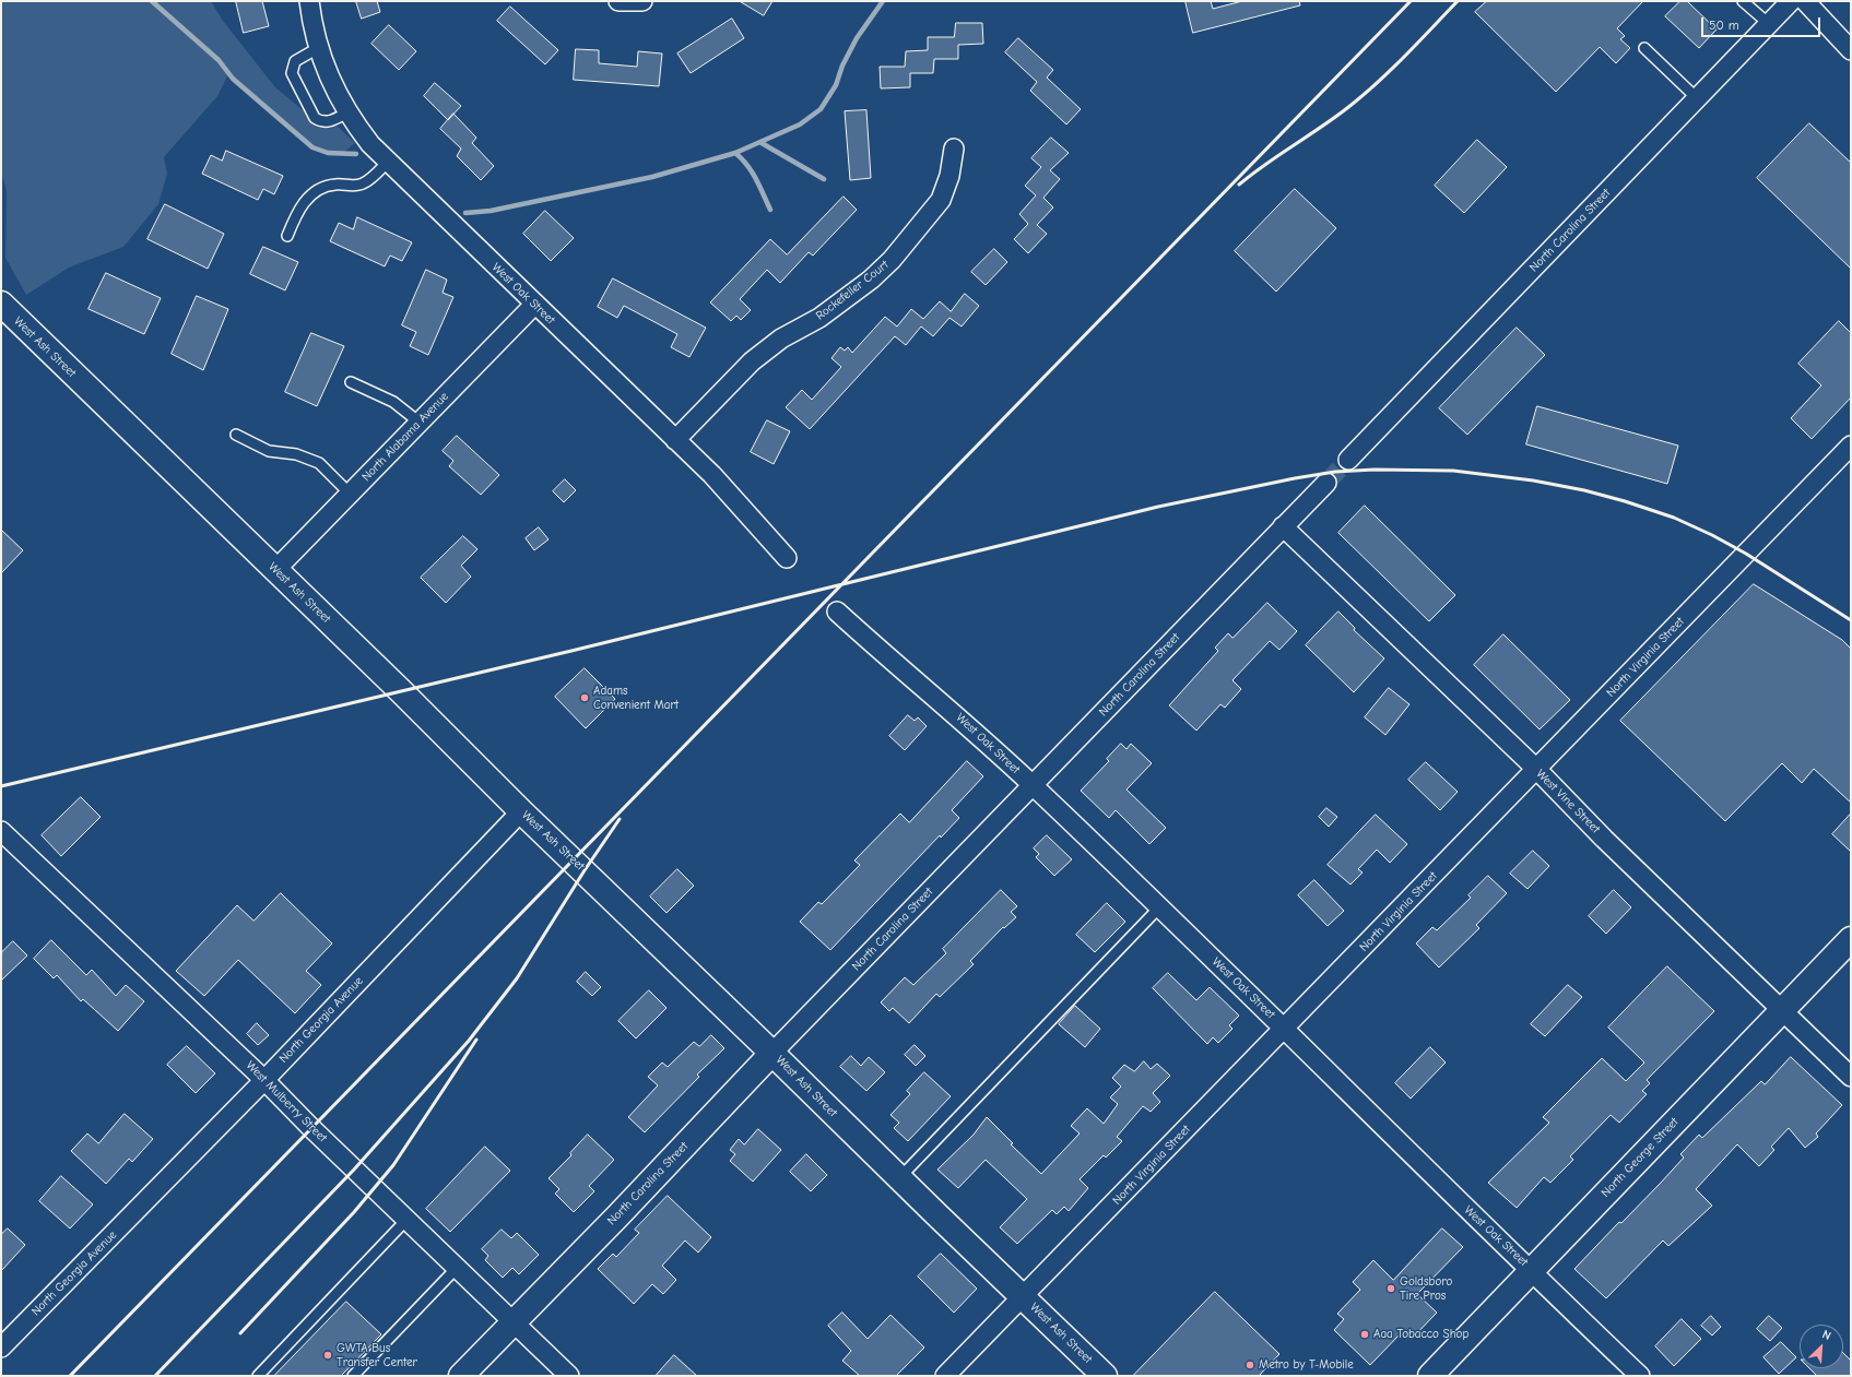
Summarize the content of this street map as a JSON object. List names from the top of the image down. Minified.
{"streets":{"main road":["North Carolina Street","West Ash Street","North George Street"],"street":["Rockefeller Court","West Oak Street","North Alabama Avenue","North Virginia Street","West Vine Street","North Georgia Avenue","West Mulberry Street"]},"crossings":[["North Carolina Street","West Oak Street"],["North Carolina Street","West Ash Street"],["North Carolina Street","West Vine Street"],["North Carolina Street","West Mulberry Street"],["Rockefeller Court","West Oak Street"],["West Oak Street","North Alabama Avenue"],["West Oak Street","North Virginia Street"],["West Oak Street","North George Street"],["West Ash Street","North Alabama Avenue"],["West Ash Street","North Virginia Street"],["West Ash Street","North Georgia Avenue"],["North Virginia Street","West Vine Street"],["West Vine Street","North George Street"],["North Georgia Avenue","West Mulberry Street"]],"places":["Adams Convenient Mart","Goldsboro Tire Pros","Aaa Tobacco Shop","GWTA Bus Transfer Center","Metro by T-Mobile"],"scale_bar":"50 m","north":"top right"}
